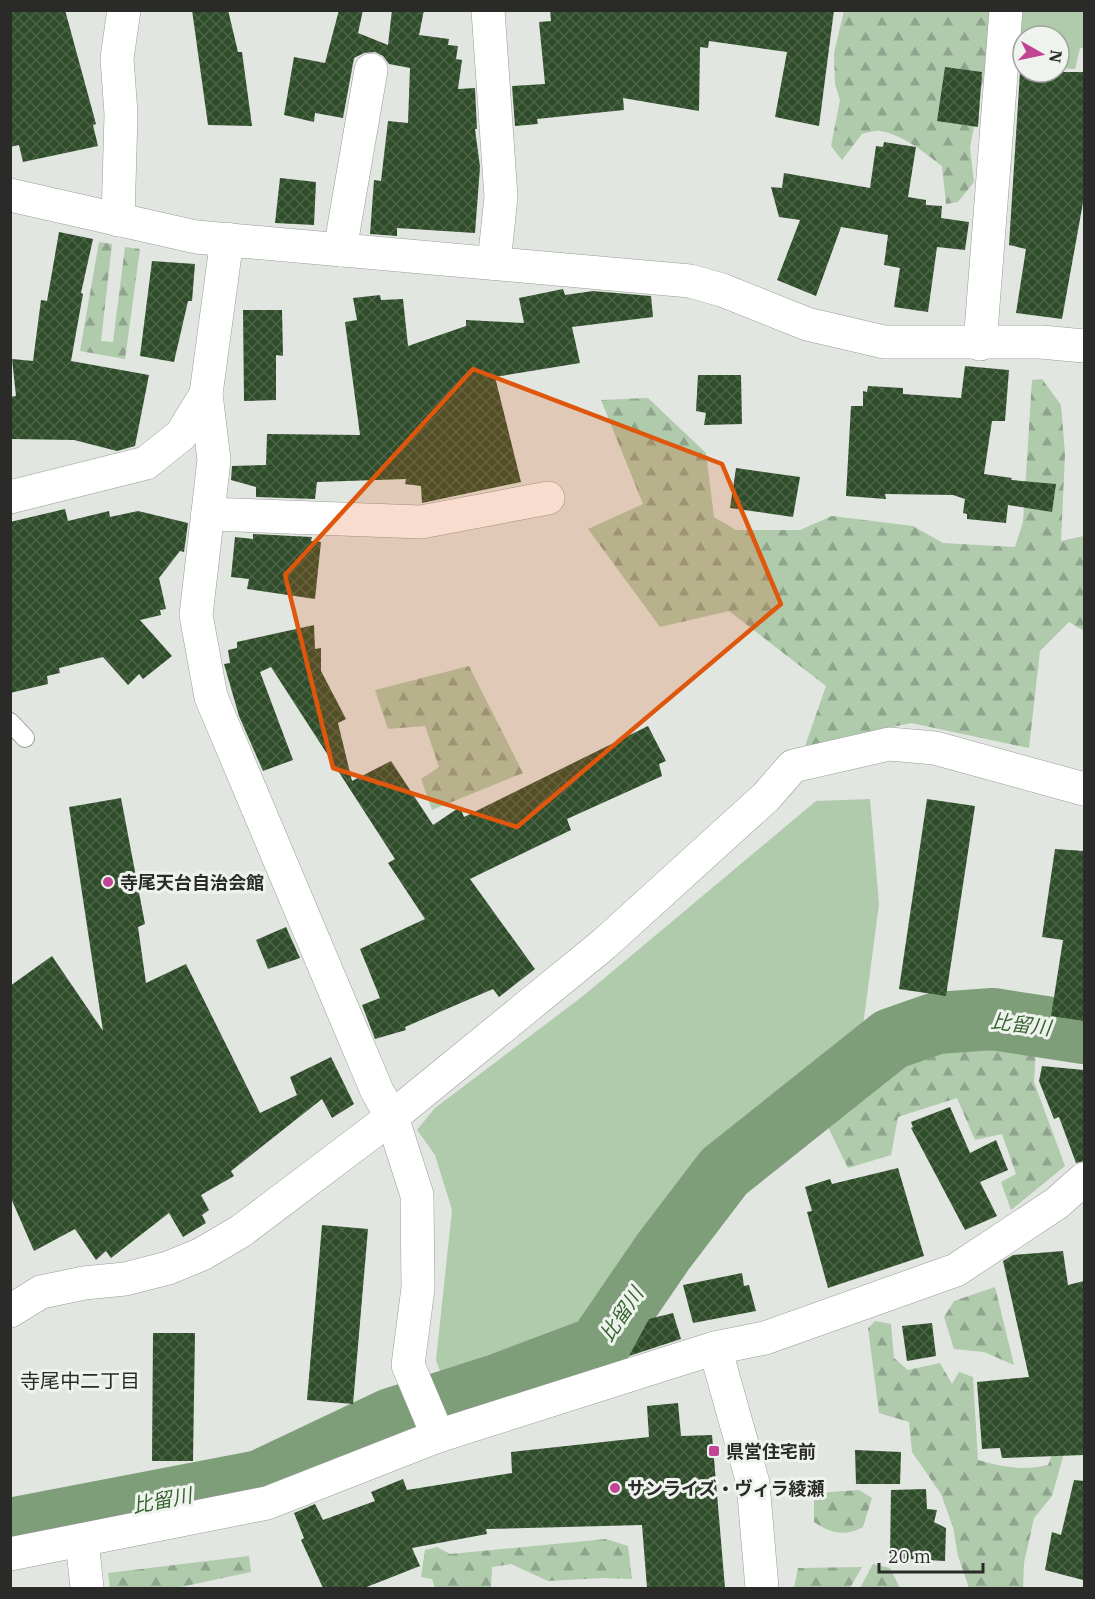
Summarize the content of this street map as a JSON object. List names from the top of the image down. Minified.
{"districts":["寺尾中二丁目"],"water":["比留川"],"places":{"other":["寺尾天台自治会館","サンライズ・ヴィラ綾瀬"],"transit":["県営住宅前"]},"scale_bar":"20 m","north":"right"}
